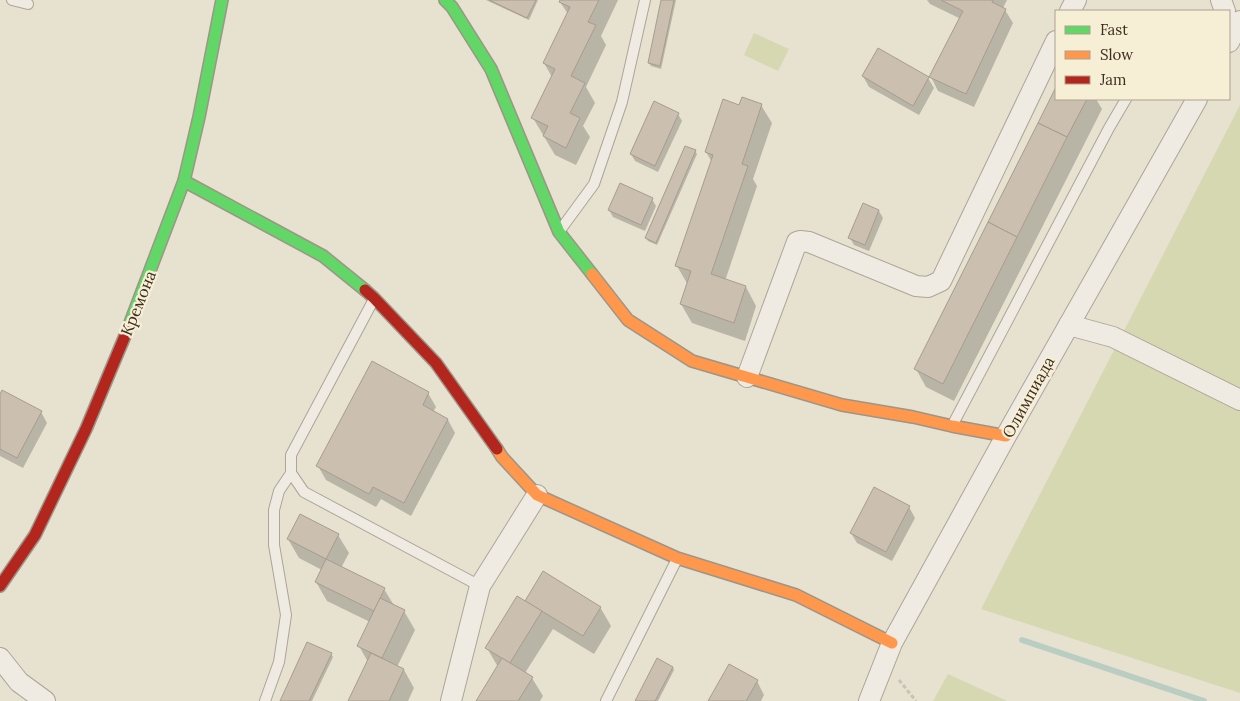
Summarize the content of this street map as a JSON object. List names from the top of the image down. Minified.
{"streets":{"street":["Кремона","Олимпиада"]},"legend":["Fast","Slow","Jam"]}
